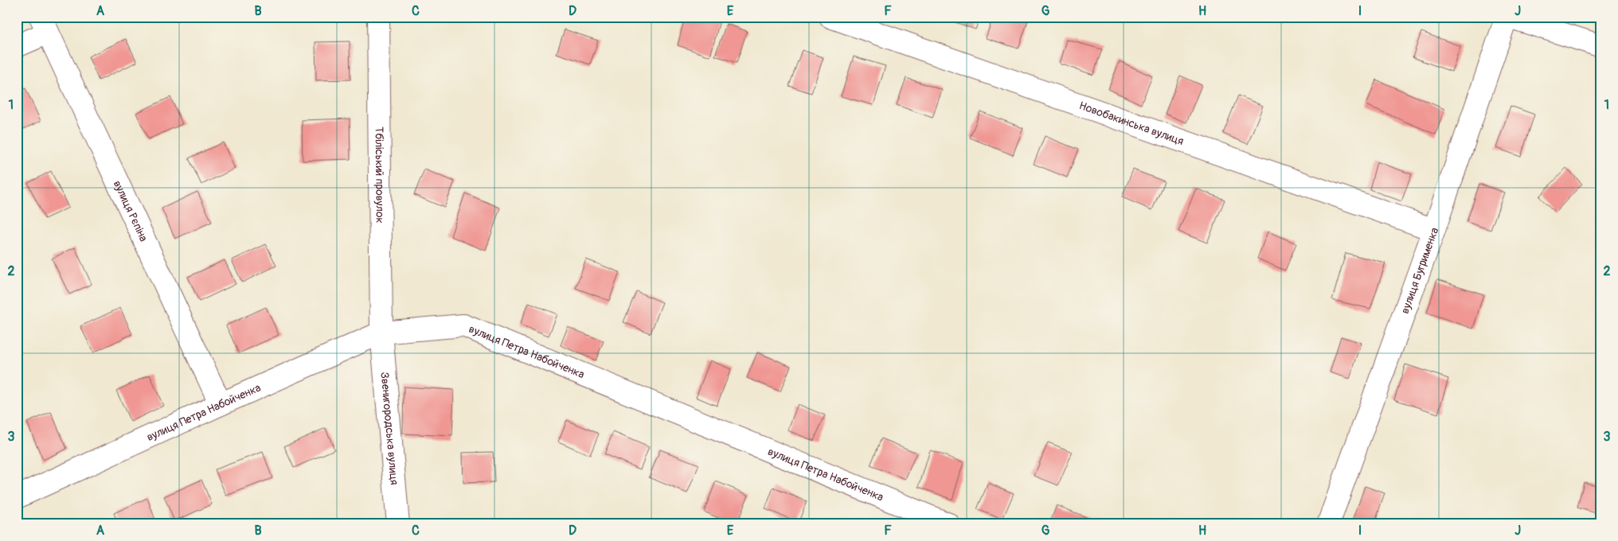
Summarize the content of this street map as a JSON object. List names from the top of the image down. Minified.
{"streets":{"street":["Новобакинська вулиця","Тбіліський провулок","вулиця Рєпіна","вулиця Бугрименка","вулиця Петра Набойченка","Звенигородська вулиця"]},"crossings":[["Новобакинська вулиця","вулиця Бугрименка"],["Тбіліський провулок","вулиця Петра Набойченка"],["Тбіліський провулок","Звенигородська вулиця"],["вулиця Рєпіна","вулиця Петра Набойченка"],["вулиця Петра Набойченка","Звенигородська вулиця"]],"grid":{"columns":["A","B","C","D","E","F","G","H","I","J"],"rows":["1","2","3"]}}
